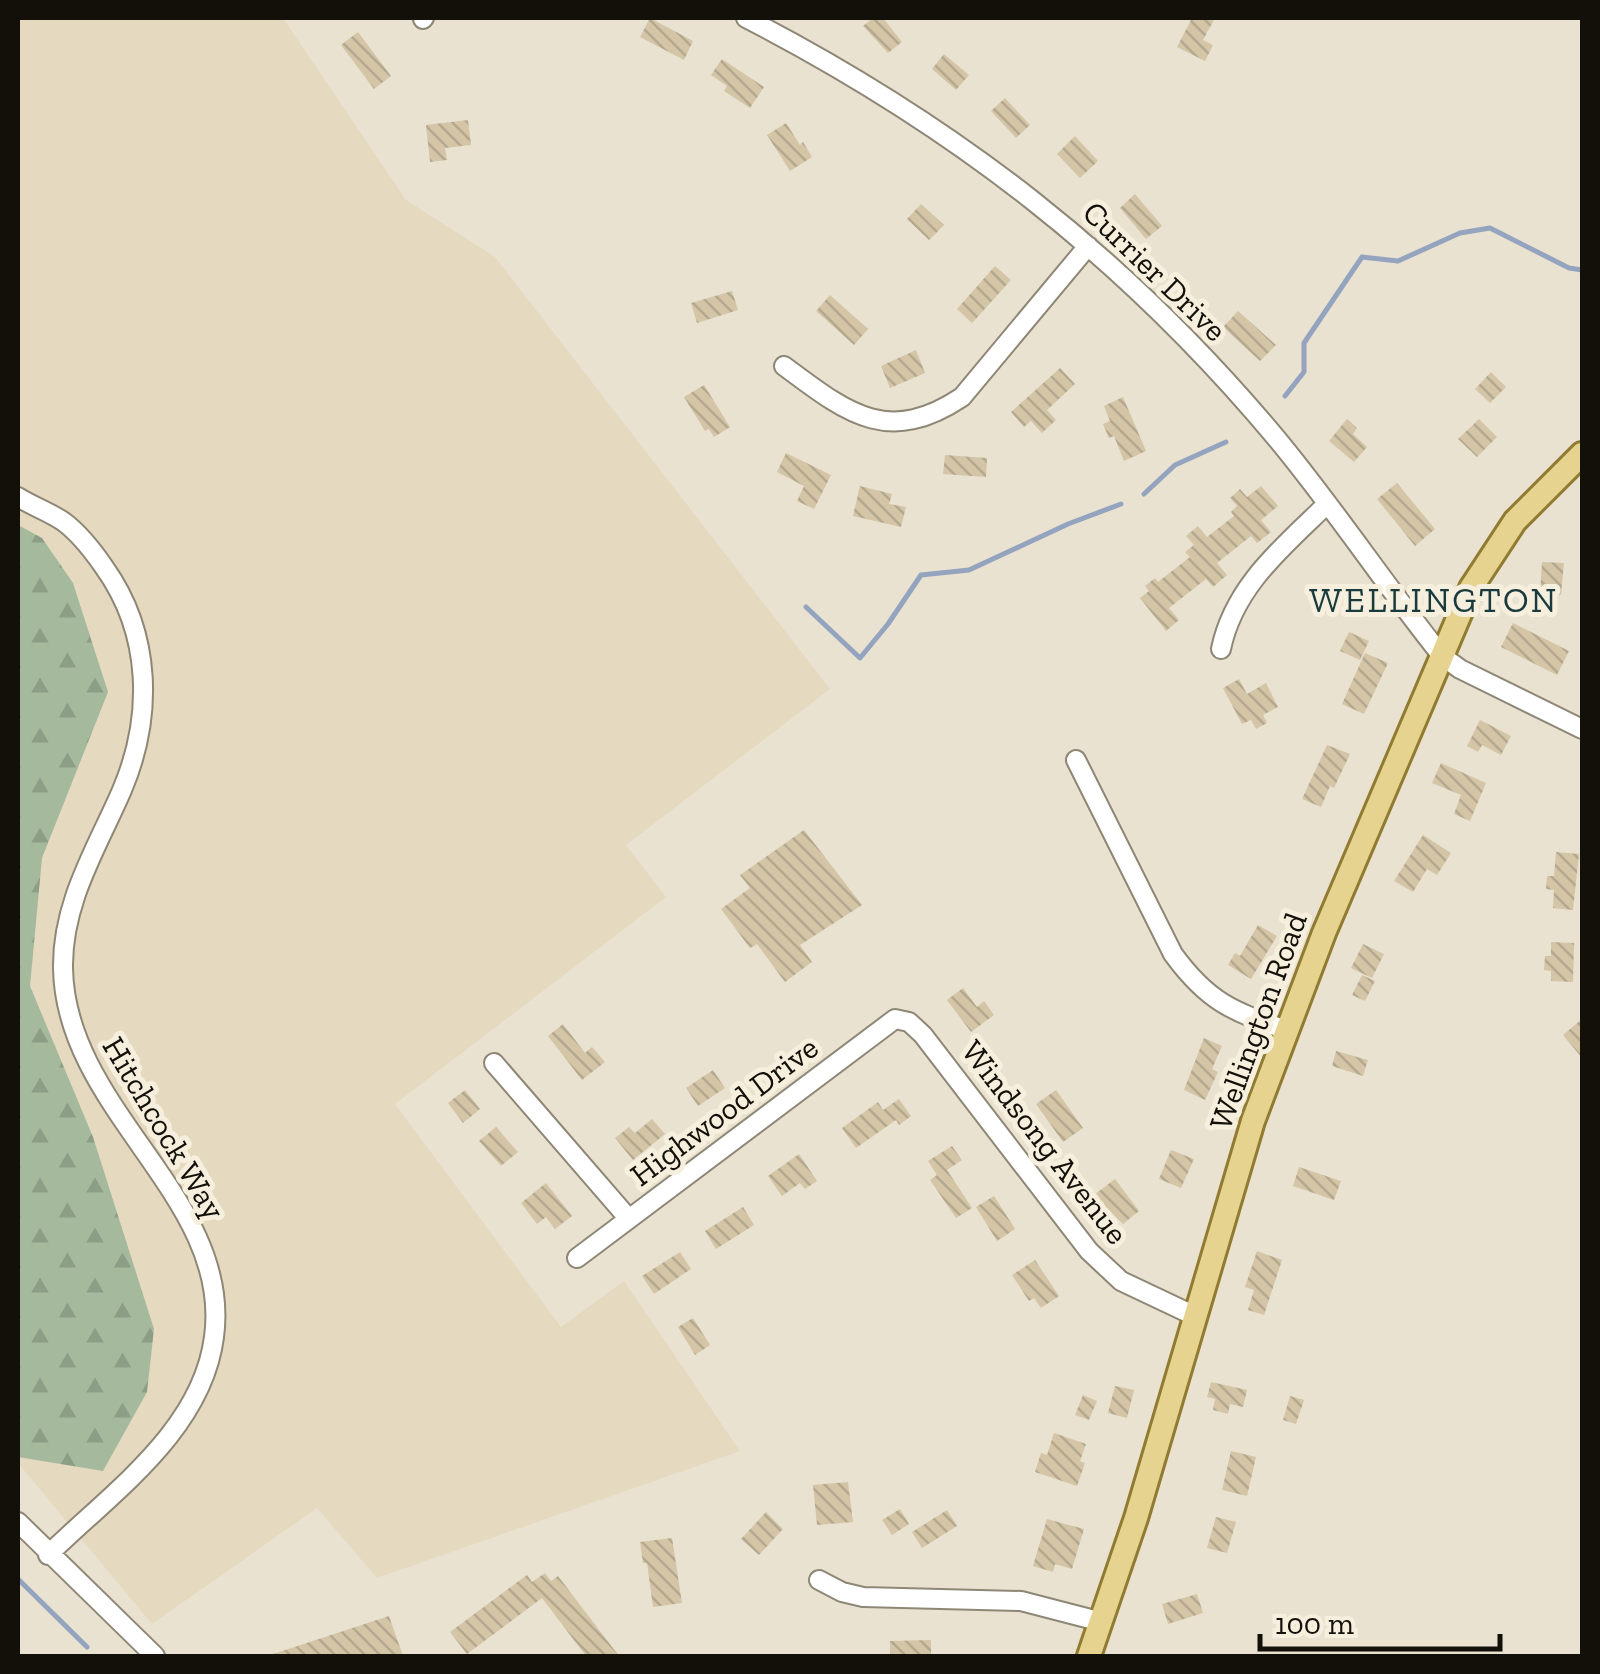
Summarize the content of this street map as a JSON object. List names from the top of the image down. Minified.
{"streets":{"main road":["Wellington Road"],"street":["Currier Drive","Highwood Drive","Hitchcock Way","Windsong Avenue"]},"crossings":[["Currier Drive","Wellington Road"],["Wellington Road","Windsong Avenue"],["Highwood Drive","Windsong Avenue"]],"districts":["WELLINGTON"],"scale_bar":"100 m"}
